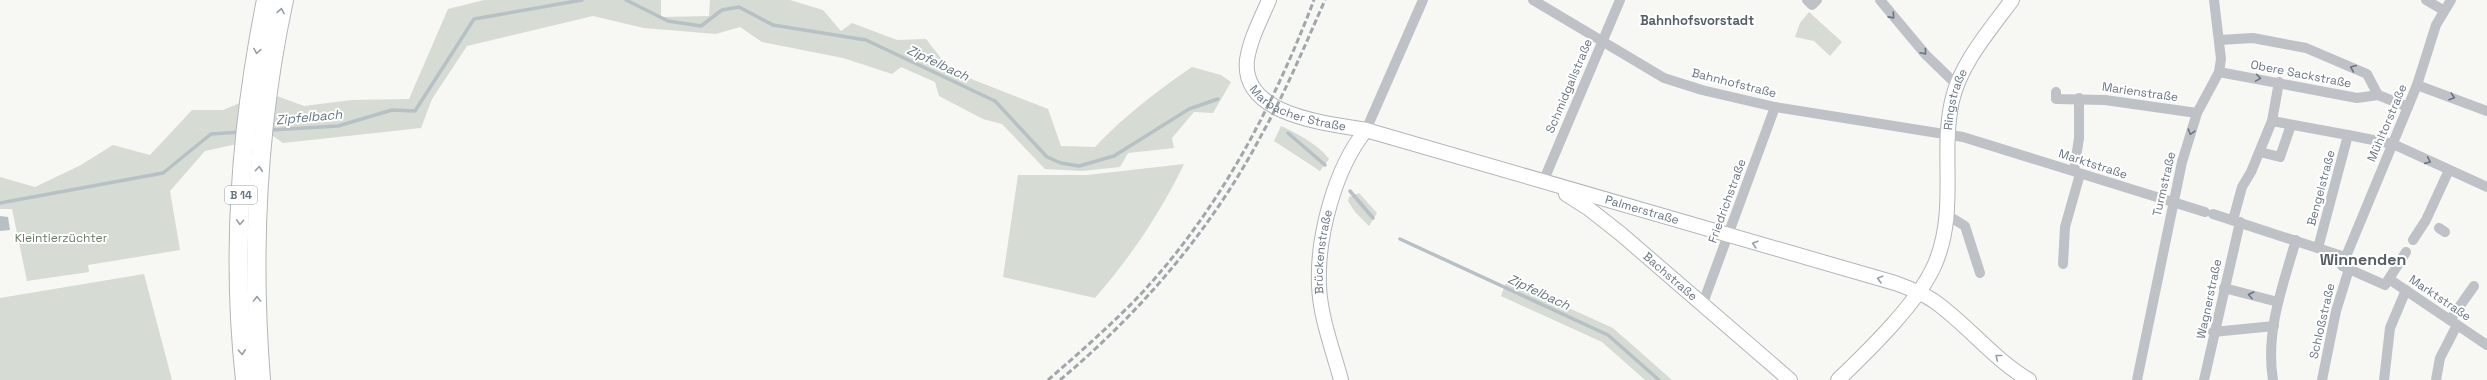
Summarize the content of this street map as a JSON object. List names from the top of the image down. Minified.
{"streets":{"highway":["B 14"],"street":["Obere Sackstraße","Bahnhofstraße","Schmidgallstraße","Marienstraße","Ringstraße","Marbacher Straße","Mühltorstraße","Marktstraße","Turmstraße","Bengelstraße","Friedrichstraße","Palmerstraße","Brückenstraße","Bachstraße","Wagnerstraße","Schloßstraße"]},"crossings":[["Obere Sackstraße","Turmstraße"],["Bahnhofstraße","Schmidgallstraße"],["Bahnhofstraße","Ringstraße"],["Bahnhofstraße","Marktstraße"],["Bahnhofstraße","Friedrichstraße"],["Schmidgallstraße","Palmerstraße"],["Schmidgallstraße","Bachstraße"],["Marienstraße","Turmstraße"],["Ringstraße","Marktstraße"],["Ringstraße","Palmerstraße"],["Marbacher Straße","Palmerstraße"],["Marbacher Straße","Brückenstraße"],["Mühltorstraße","Marktstraße"],["Mühltorstraße","Bengelstraße"],["Marktstraße","Turmstraße"],["Marktstraße","Bengelstraße"],["Marktstraße","Wagnerstraße"],["Friedrichstraße","Palmerstraße"],["Friedrichstraße","Bachstraße"],["Palmerstraße","Brückenstraße"],["Palmerstraße","Bachstraße"]],"districts":["Bahnhofsvorstadt","Winnenden"],"water":["Zipfelbach"],"parks":["Kleintierzüchter"]}
